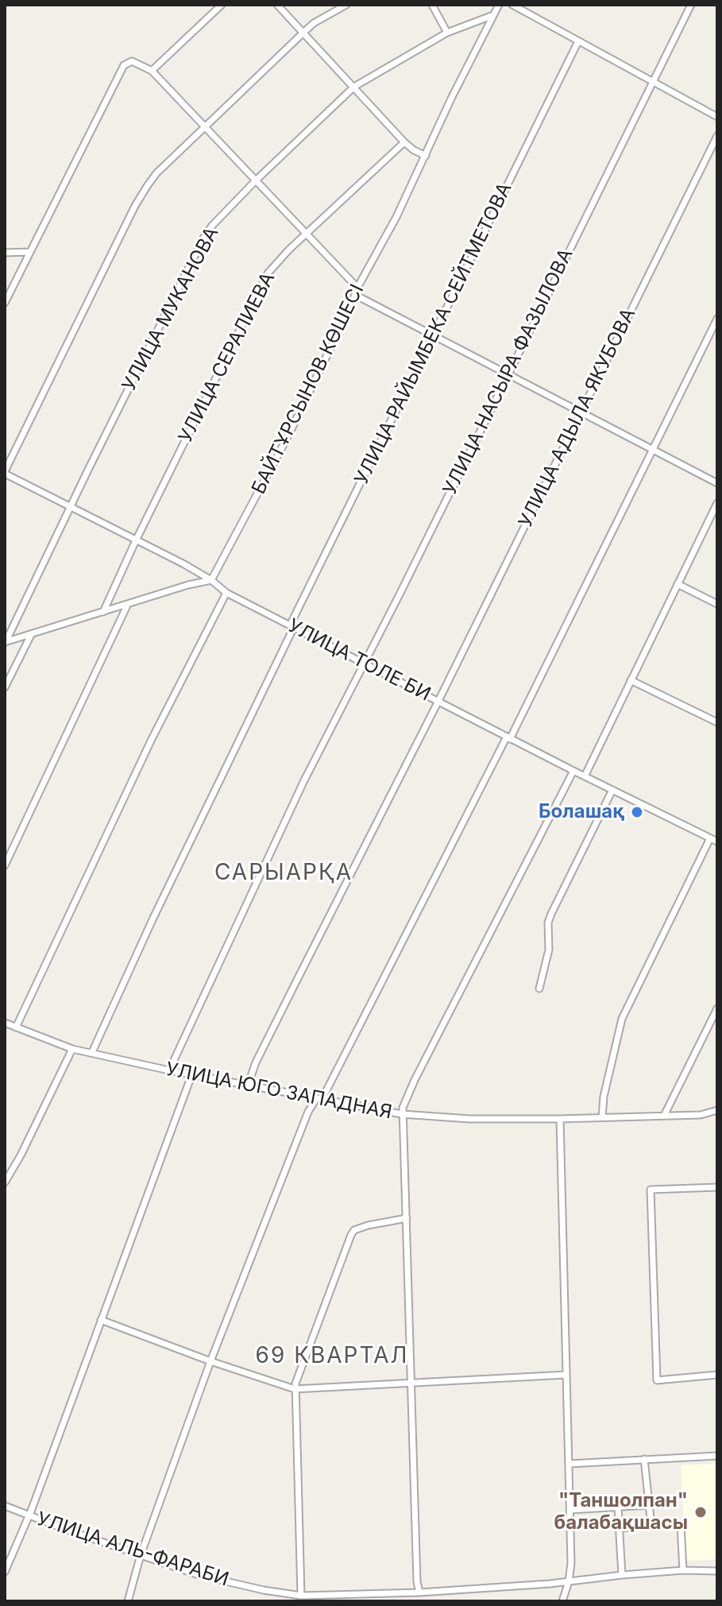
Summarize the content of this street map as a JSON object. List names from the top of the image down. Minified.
{"streets":{"street":["УЛИЦА МУКАНОВА","УЛИЦА РАЙЫМБЕКА СЕЙТМЕТОВА","УЛИЦА СЕРАЛИЕВА","УЛИЦА НАСЫРА ФАЗЫЛОВА","БАЙТҰРСЫНОВ КӨШЕСІ","УЛИЦА АДЫЛА ЯКУБОВА","УЛИЦА ТОЛЕ БИ","УЛИЦА ЮГО ЗАПАДНАЯ","УЛИЦА АЛЬ-ФАРАБИ"]},"crossings":[["УЛИЦА МУКАНОВА","БАЙТҰРСЫНОВ КӨШЕСІ"],["УЛИЦА МУКАНОВА","УЛИЦА ТОЛЕ БИ"],["УЛИЦА РАЙЫМБЕКА СЕЙТМЕТОВА","УЛИЦА ТОЛЕ БИ"],["УЛИЦА РАЙЫМБЕКА СЕЙТМЕТОВА","УЛИЦА ЮГО ЗАПАДНАЯ"],["УЛИЦА СЕРАЛИЕВА","УЛИЦА ТОЛЕ БИ"],["УЛИЦА НАСЫРА ФАЗЫЛОВА","УЛИЦА ТОЛЕ БИ"],["УЛИЦА НАСЫРА ФАЗЫЛОВА","УЛИЦА ЮГО ЗАПАДНАЯ"],["БАЙТҰРСЫНОВ КӨШЕСІ","УЛИЦА ТОЛЕ БИ"],["УЛИЦА АДЫЛА ЯКУБОВА","УЛИЦА ТОЛЕ БИ"],["УЛИЦА АДЫЛА ЯКУБОВА","УЛИЦА ЮГО ЗАПАДНАЯ"]],"districts":["САРЫАРҚА","69 КВАРТАЛ"],"places":["Болашақ","\"Таншолпан\" балабақшасы"]}
